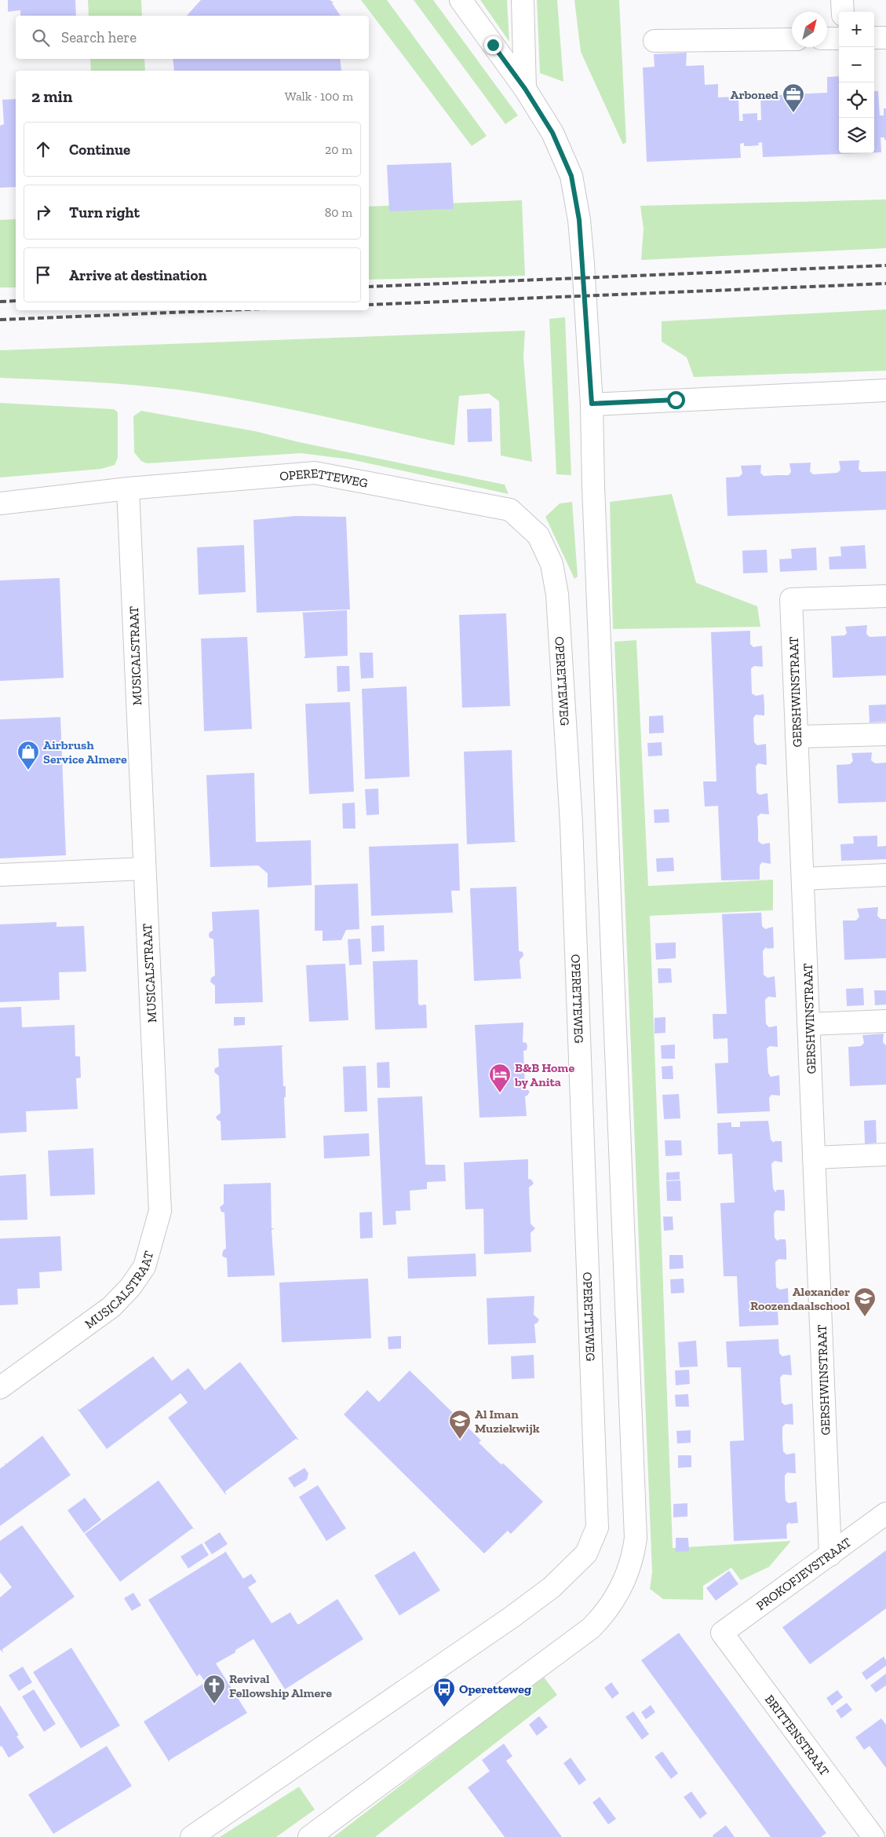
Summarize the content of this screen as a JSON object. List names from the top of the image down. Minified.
{"streets":{"street":["OPERETTEWEG","MUSICALSTRAAT","GERSHWINSTRAAT","PROKOFJEVSTRAAT","BRITTENSTRAAT"]},"crossings":[["OPERETTEWEG","MUSICALSTRAAT"],["GERSHWINSTRAAT","PROKOFJEVSTRAAT"],["PROKOFJEVSTRAAT","BRITTENSTRAAT"]],"places":{"office":["Arboned"],"shop":["Airbrush Service Almere"],"hotel":["B&B Home by Anita"],"school or university":["Alexander Roozendaalschool","Al Iman Muziekwijk"],"church":["Revival Fellowship Almere"],"bus stop":["Operetteweg"]},"north":"top right","page":{"map_buttons":["+","−"],"search":"Search here","heading":["2 min","Walk · 100 m"],"list":[["Continue","20 m"],["Turn right","80 m"],"Arrive at destination"]}}
